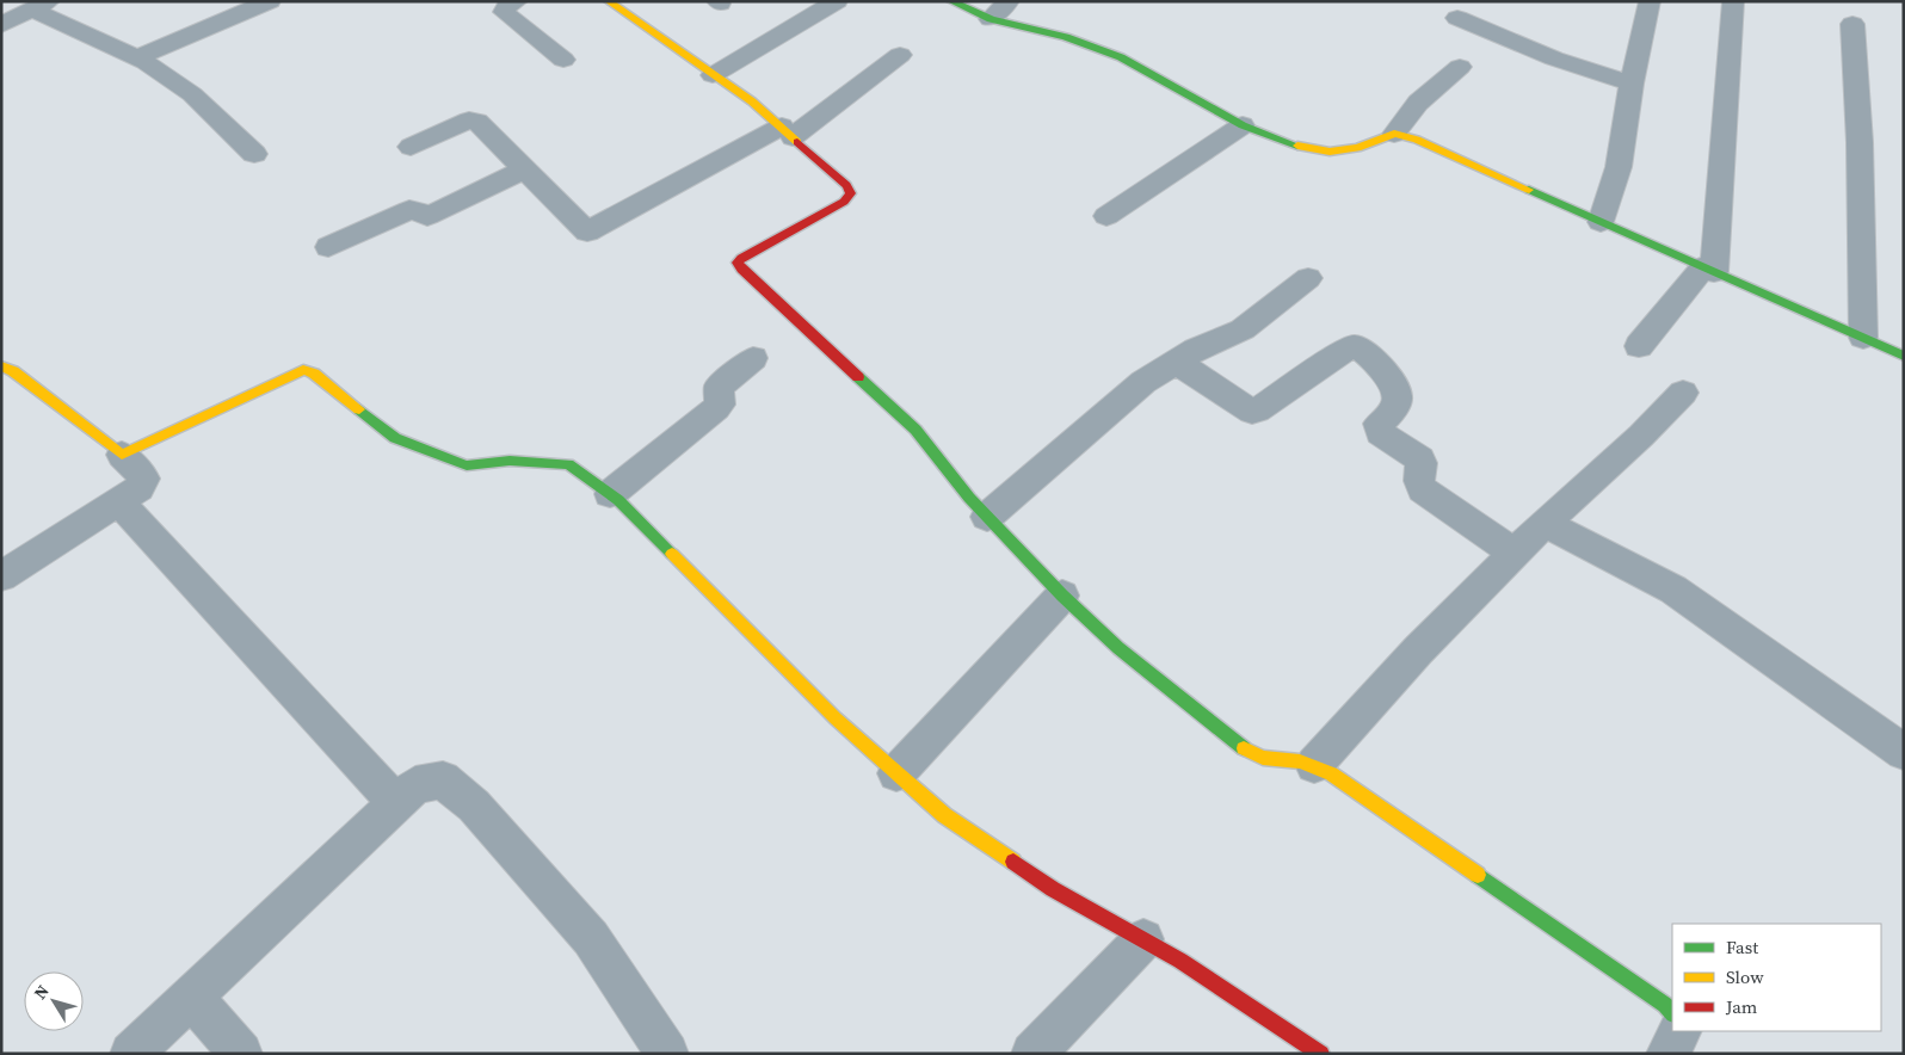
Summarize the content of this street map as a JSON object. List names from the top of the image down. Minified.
{"legend":["Fast","Slow","Jam"],"north":"top left"}
